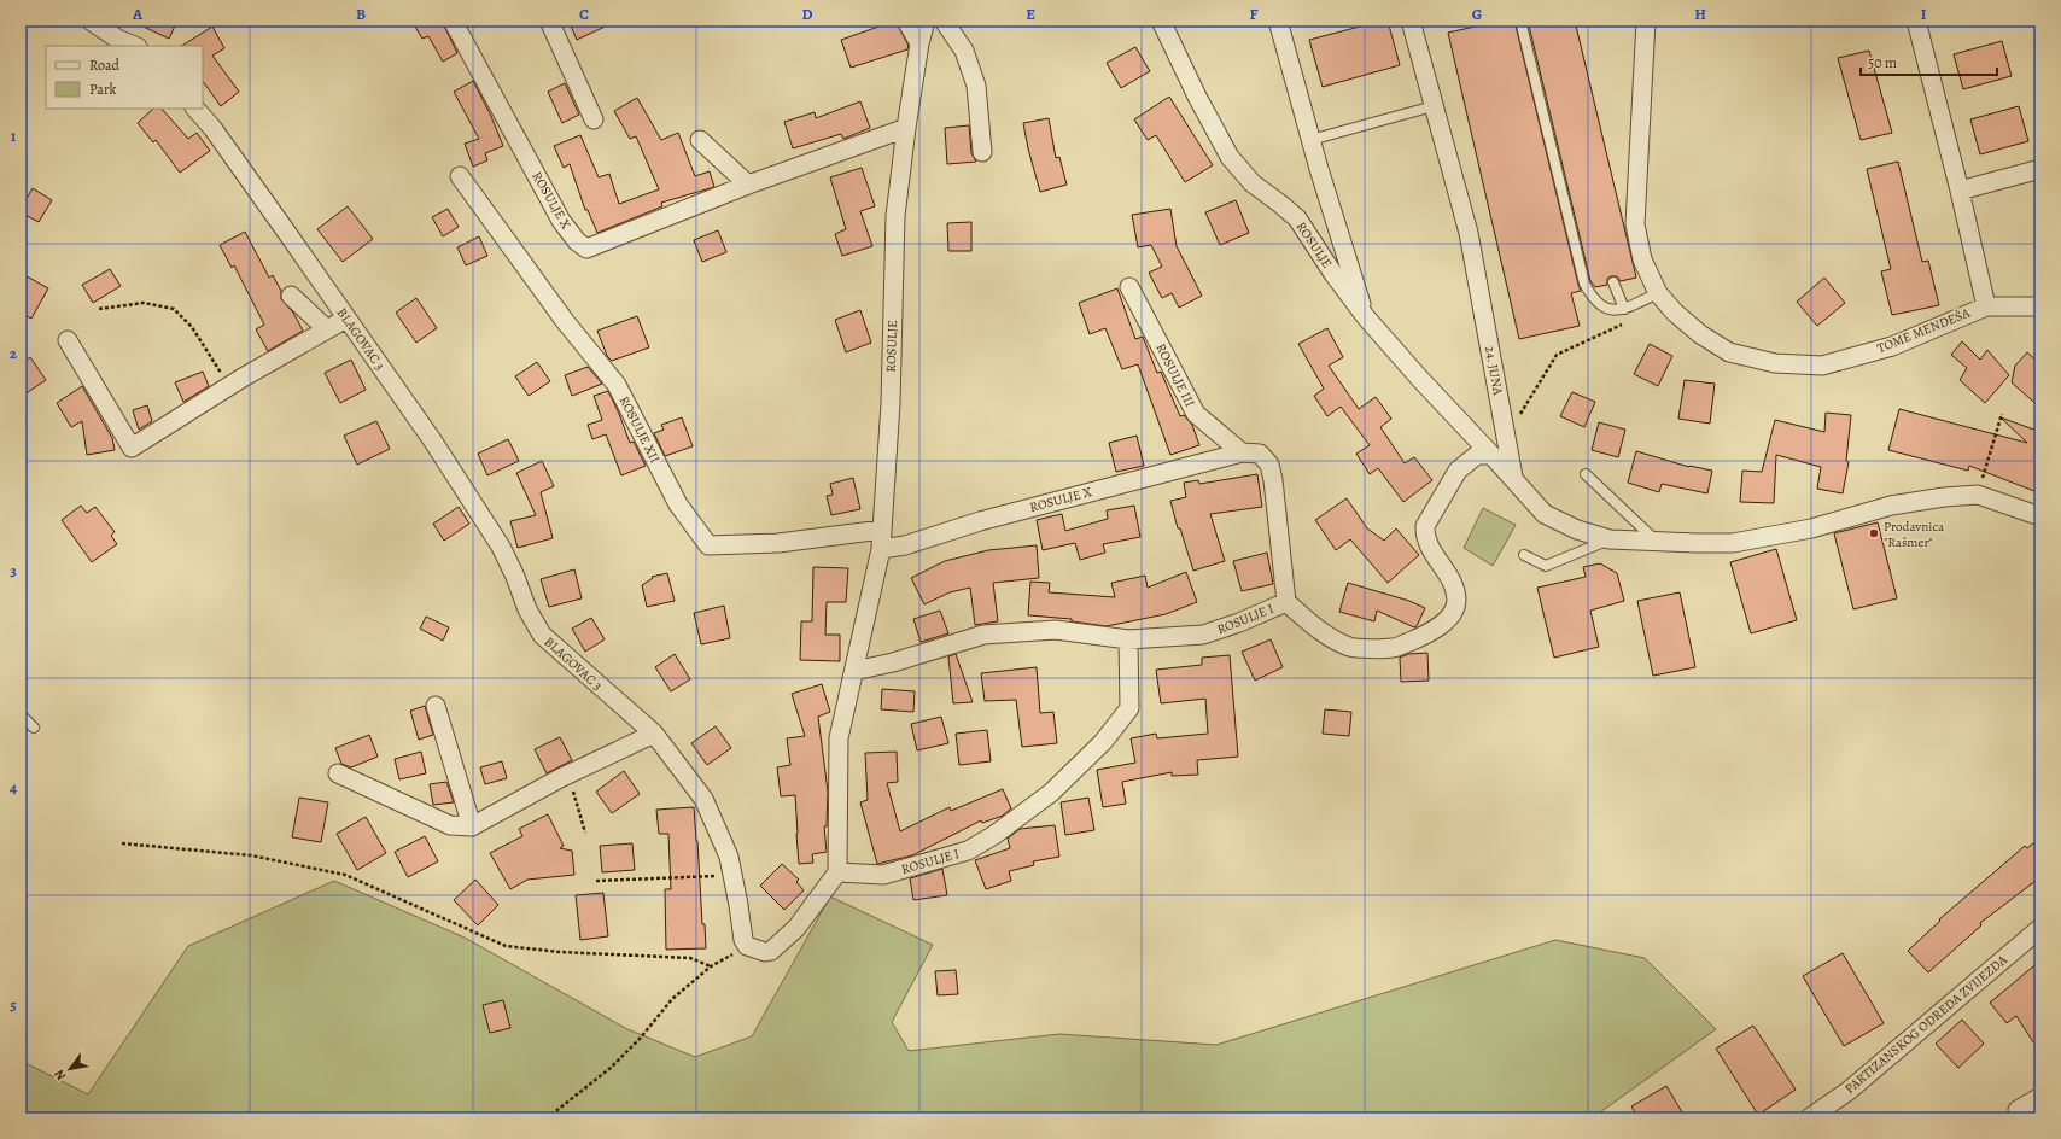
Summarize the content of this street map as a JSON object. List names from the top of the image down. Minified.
{"streets":{"street":["ROSULJE X","ROSULJE","TOME MENDEŠA","BLAGOVAC 3","24. JUNA","ROSULJE III","ROSULJE XII","ROSULJE I","PARTIZANSKOG ODREDA ZVIJEZDA"]},"crossings":[["ROSULJE X","ROSULJE"],["ROSULJE X","ROSULJE III"],["ROSULJE","ROSULJE XII"],["ROSULJE","ROSULJE I"],["ROSULJE III","ROSULJE I"]],"places":["Prodavnica \"Rašmer\""],"legend":["Road","Park"],"scale_bar":"50 m","north":"bottom left","grid":{"columns":["A","B","C","D","E","F","G","H","I"],"rows":["1","2","3","4","5"]}}
